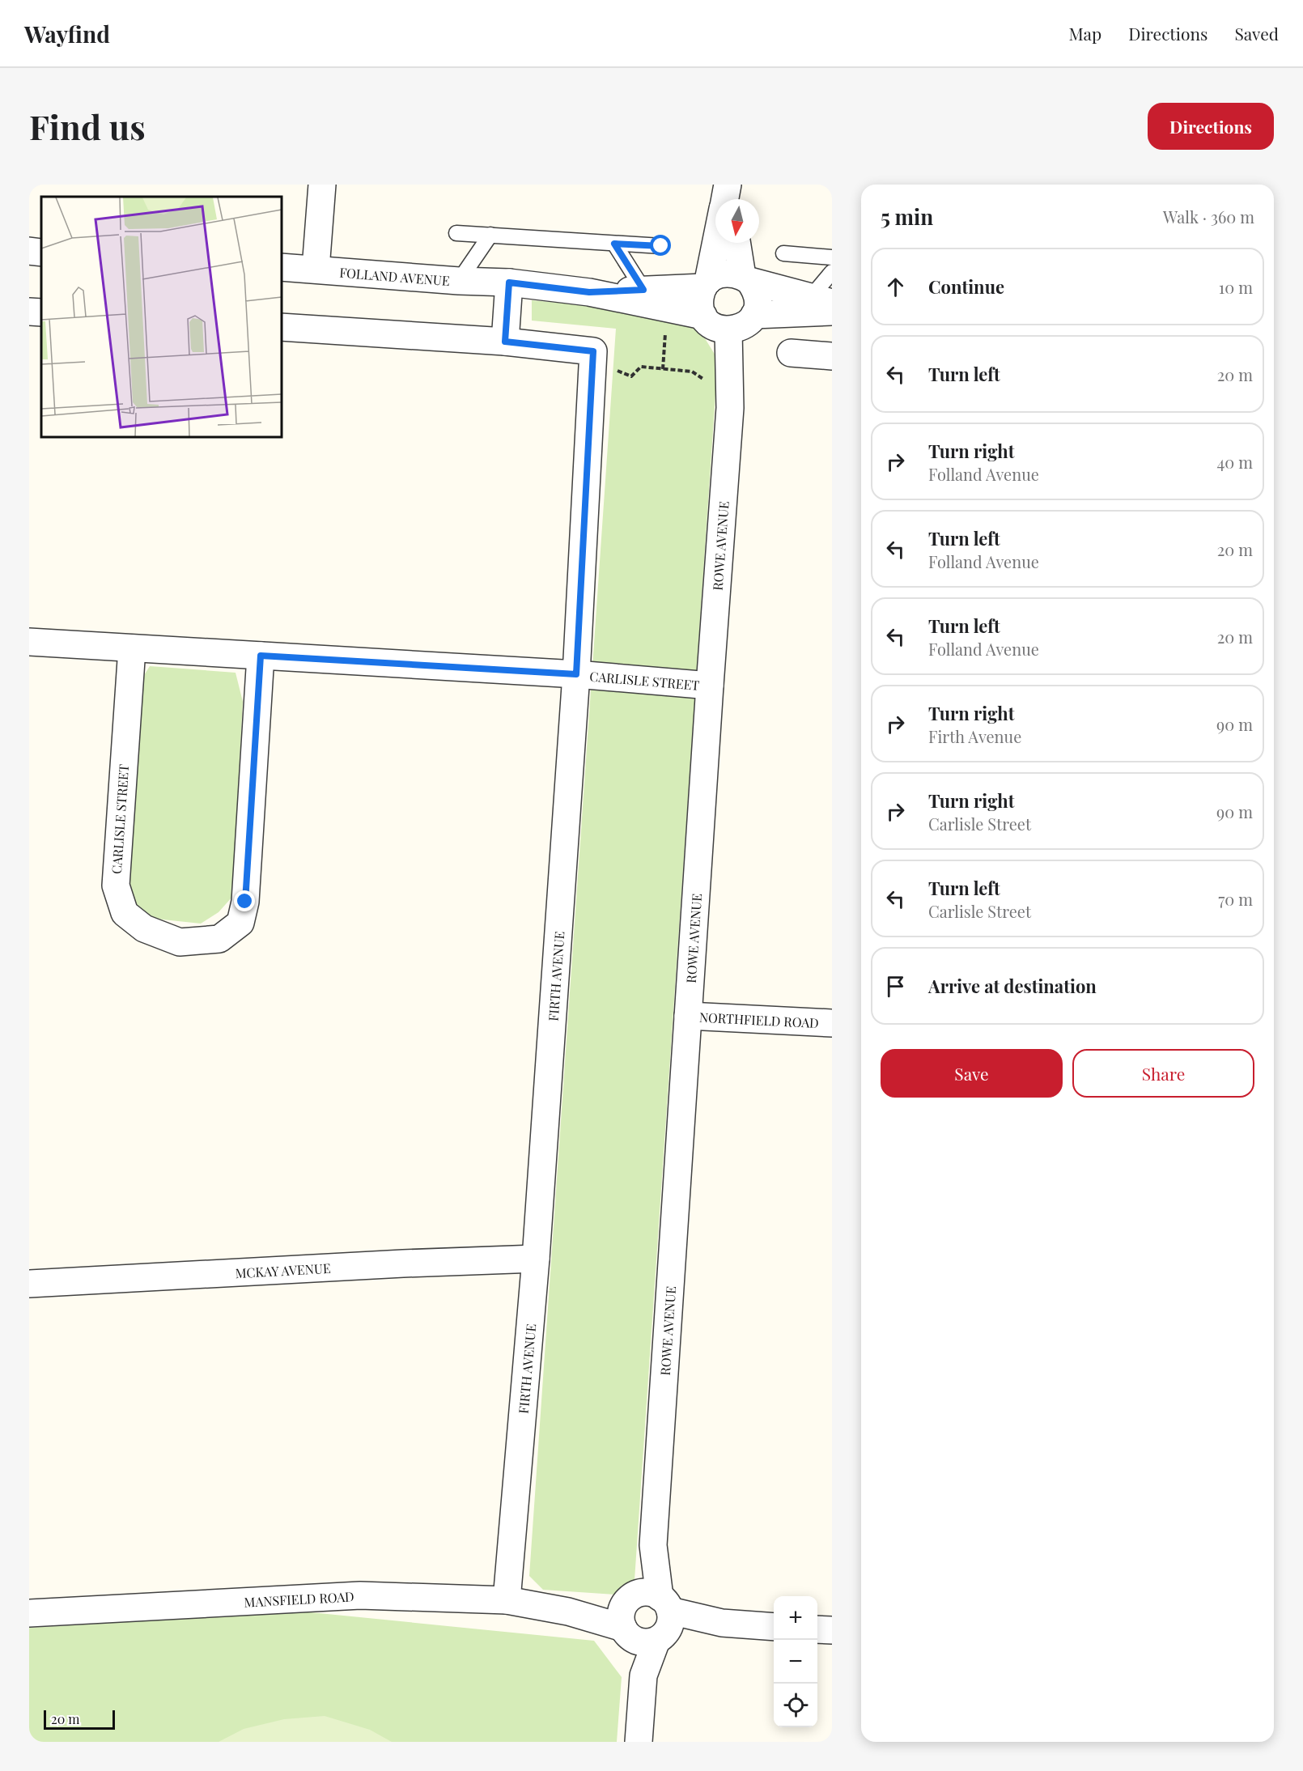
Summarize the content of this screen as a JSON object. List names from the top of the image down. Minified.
{"streets":{"street":["FOLLAND AVENUE","ROWE AVENUE","CARLISLE STREET","FIRTH AVENUE","NORTHFIELD ROAD","MCKAY AVENUE","MANSFIELD ROAD"]},"crossings":[["FOLLAND AVENUE","ROWE AVENUE"],["ROWE AVENUE","CARLISLE STREET"],["ROWE AVENUE","NORTHFIELD ROAD"],["ROWE AVENUE","MANSFIELD ROAD"],["CARLISLE STREET","FIRTH AVENUE"],["FIRTH AVENUE","MCKAY AVENUE"],["FIRTH AVENUE","MANSFIELD ROAD"]],"scale_bar":"20 m","north":"bottom","page":{"header":"Wayfind","nav":["Map","Directions","Saved"],"buttons":["Directions",["Save","Share"]],"title":"Find us","heading":["5 min","Walk · 360 m"],"list":[["Continue","10 m"],["Turn left","20 m"],["Turn right","Folland Avenue","40 m"],["Turn left","Folland Avenue","20 m"],["Turn left","Folland Avenue","20 m"],["Turn right","Firth Avenue","90 m"],["Turn right","Carlisle Street","90 m"],["Turn left","Carlisle Street","70 m"],"Arrive at destination"],"map_buttons":["+","−"],"scale":"20 m"}}
